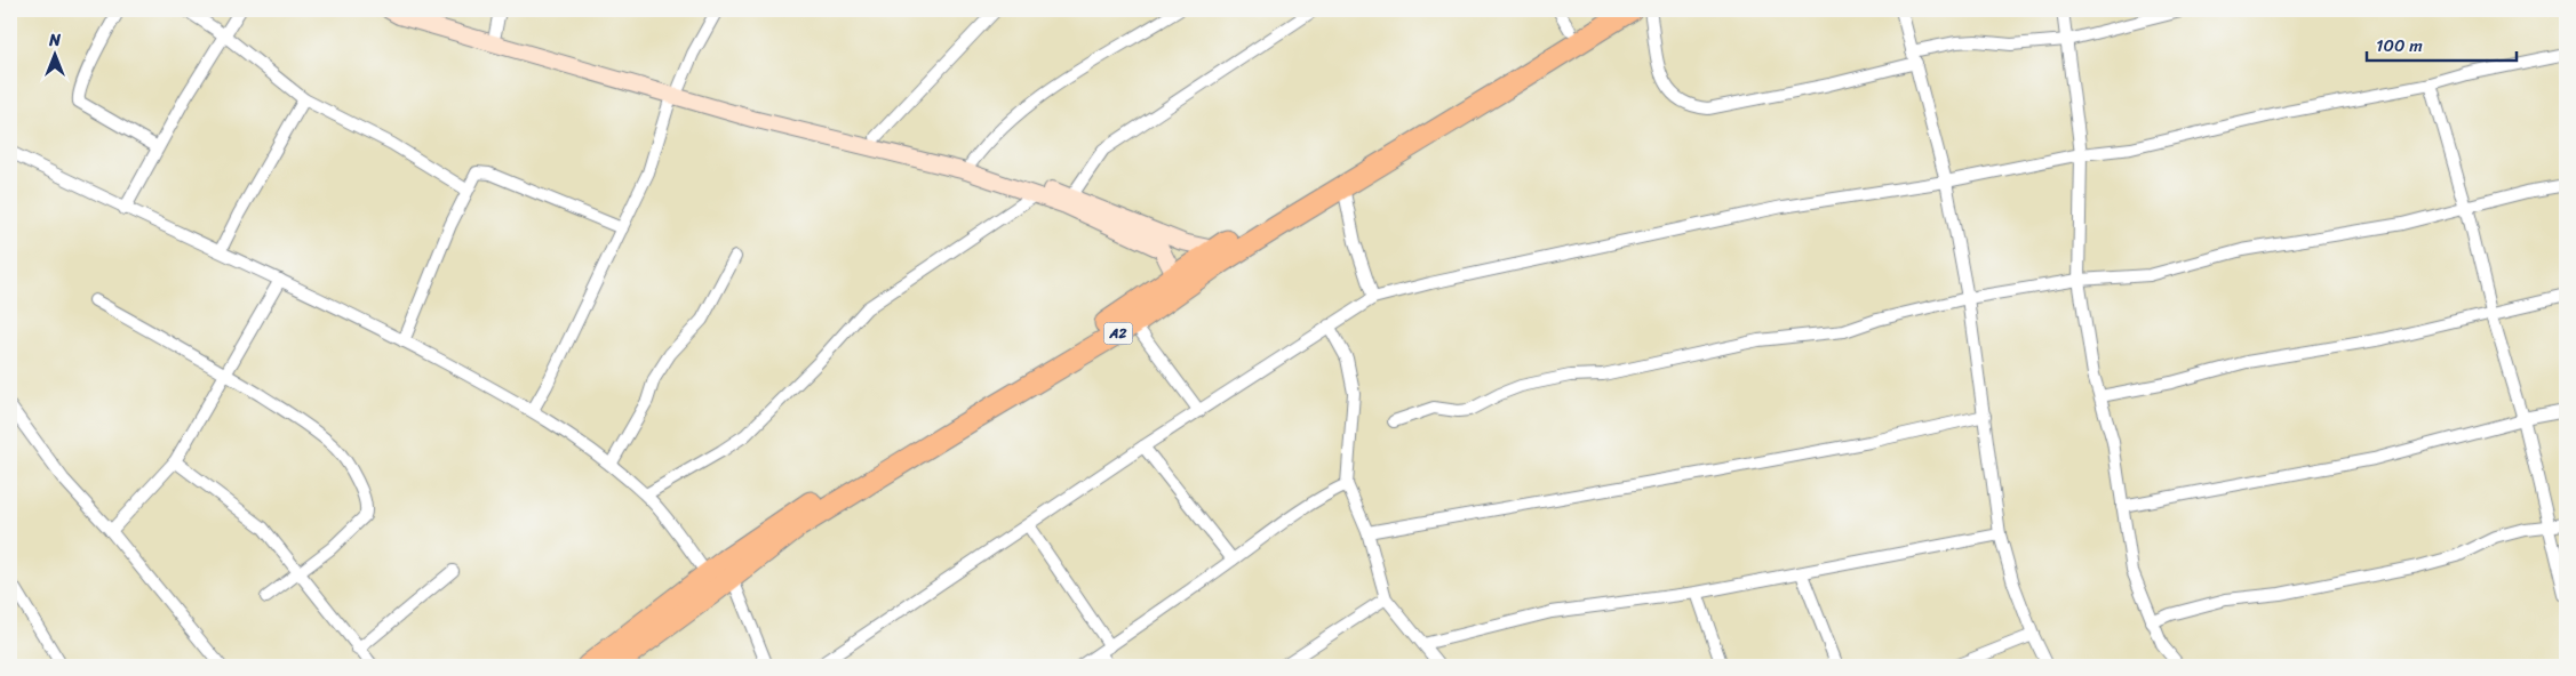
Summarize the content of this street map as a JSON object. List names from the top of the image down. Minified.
{"streets":{"highway":["A2"]},"scale_bar":"100 m","north":"top"}
